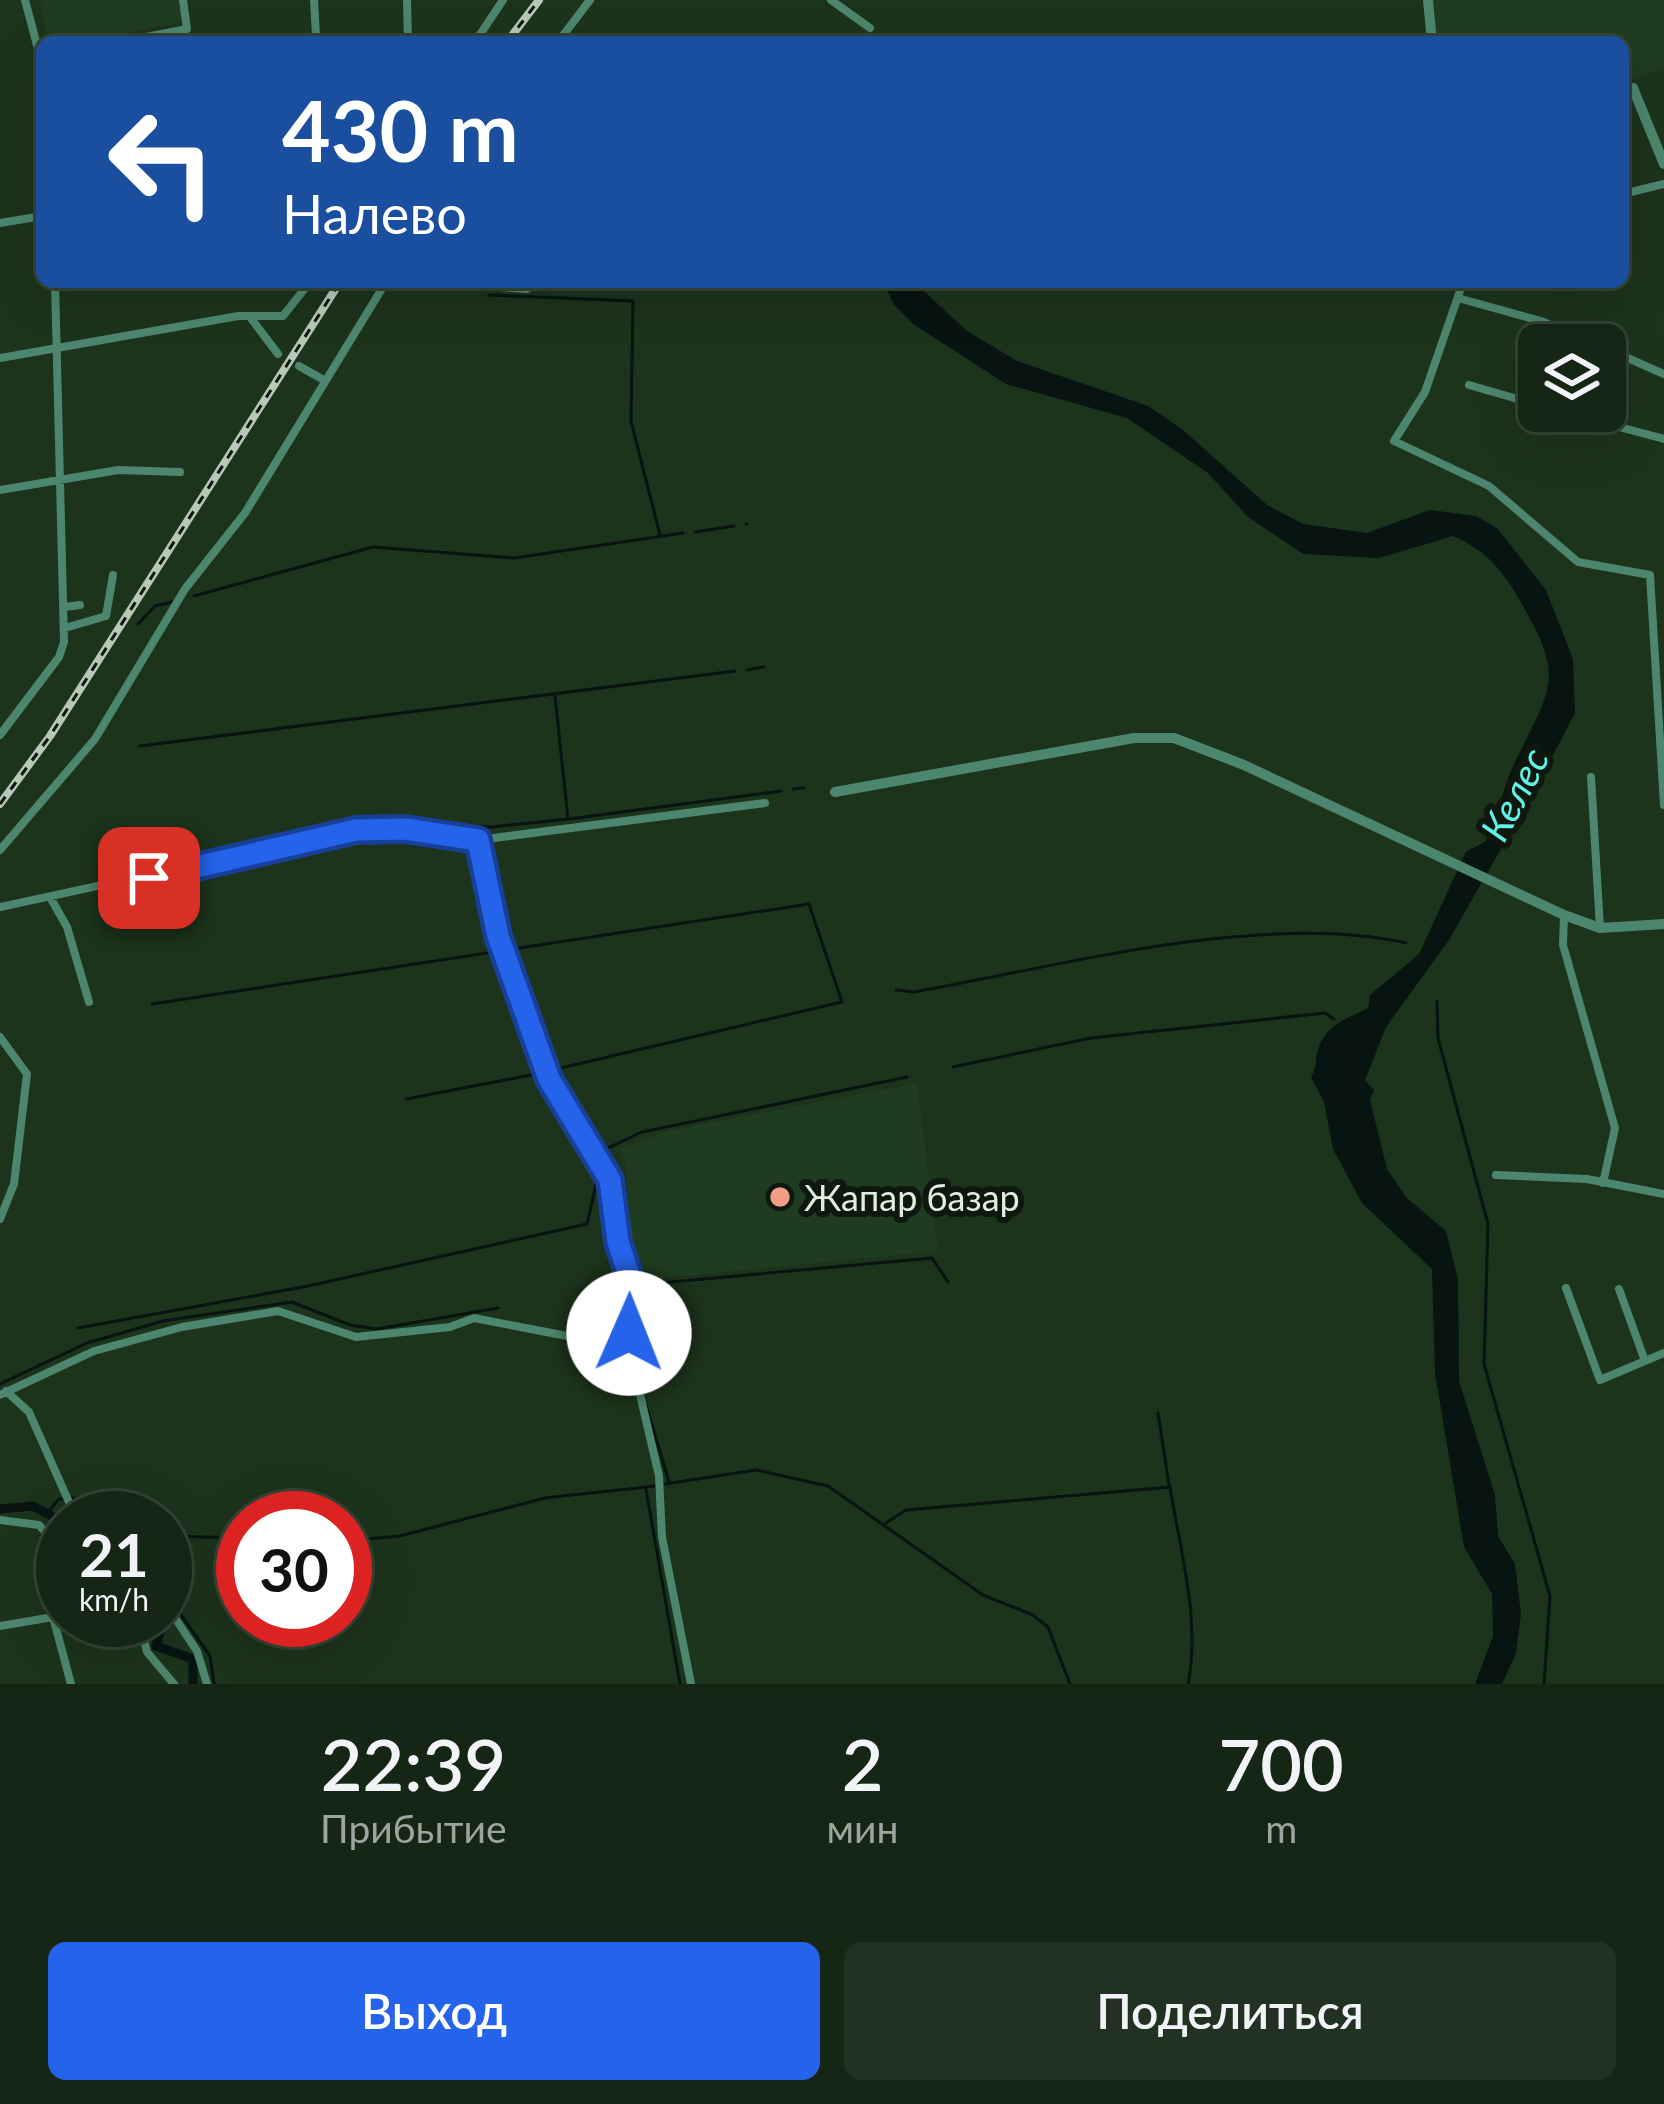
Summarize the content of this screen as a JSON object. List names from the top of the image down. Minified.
{"water":["Келес"],"places":["Жапар базар"],"page":{"turn":["430 m","Налево"],"speed":"21 km/h","limit":"30","eta":["22:39","Прибытие","2","мин","700","m"],"buttons":["Выход","Поделиться"]}}
